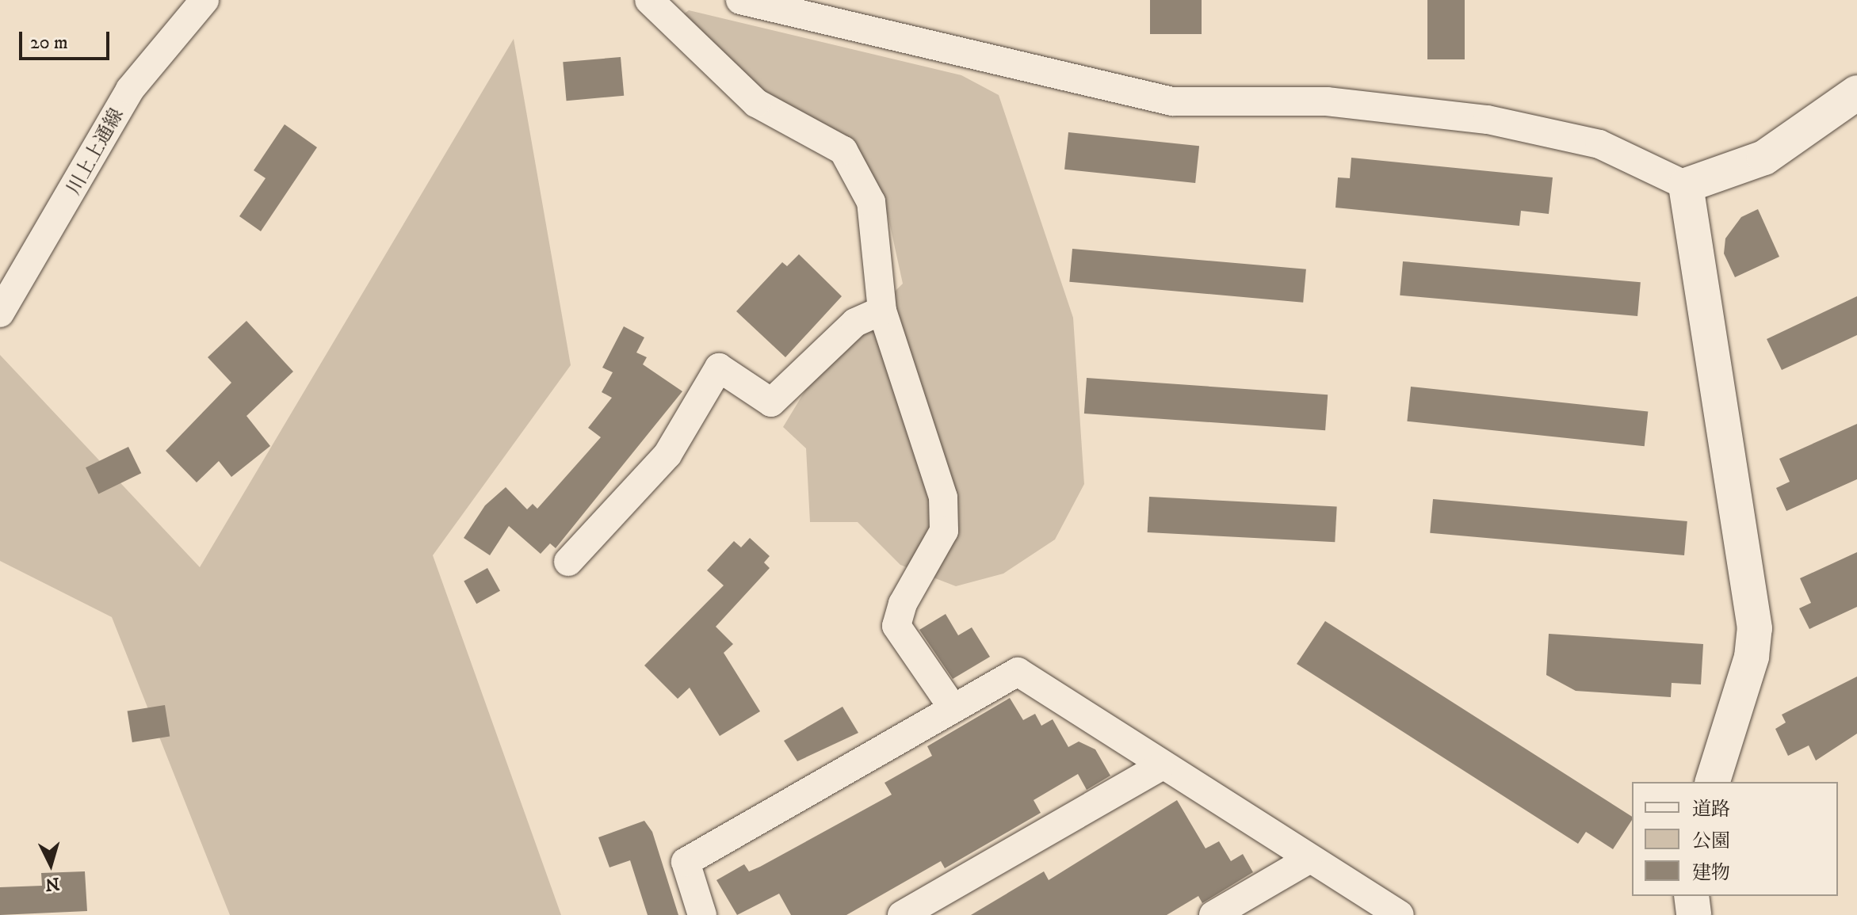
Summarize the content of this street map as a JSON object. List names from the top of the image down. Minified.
{"streets":{"street":["川上上通線"]},"legend":["道路","公園","建物"],"scale_bar":"20 m","north":"bottom"}
